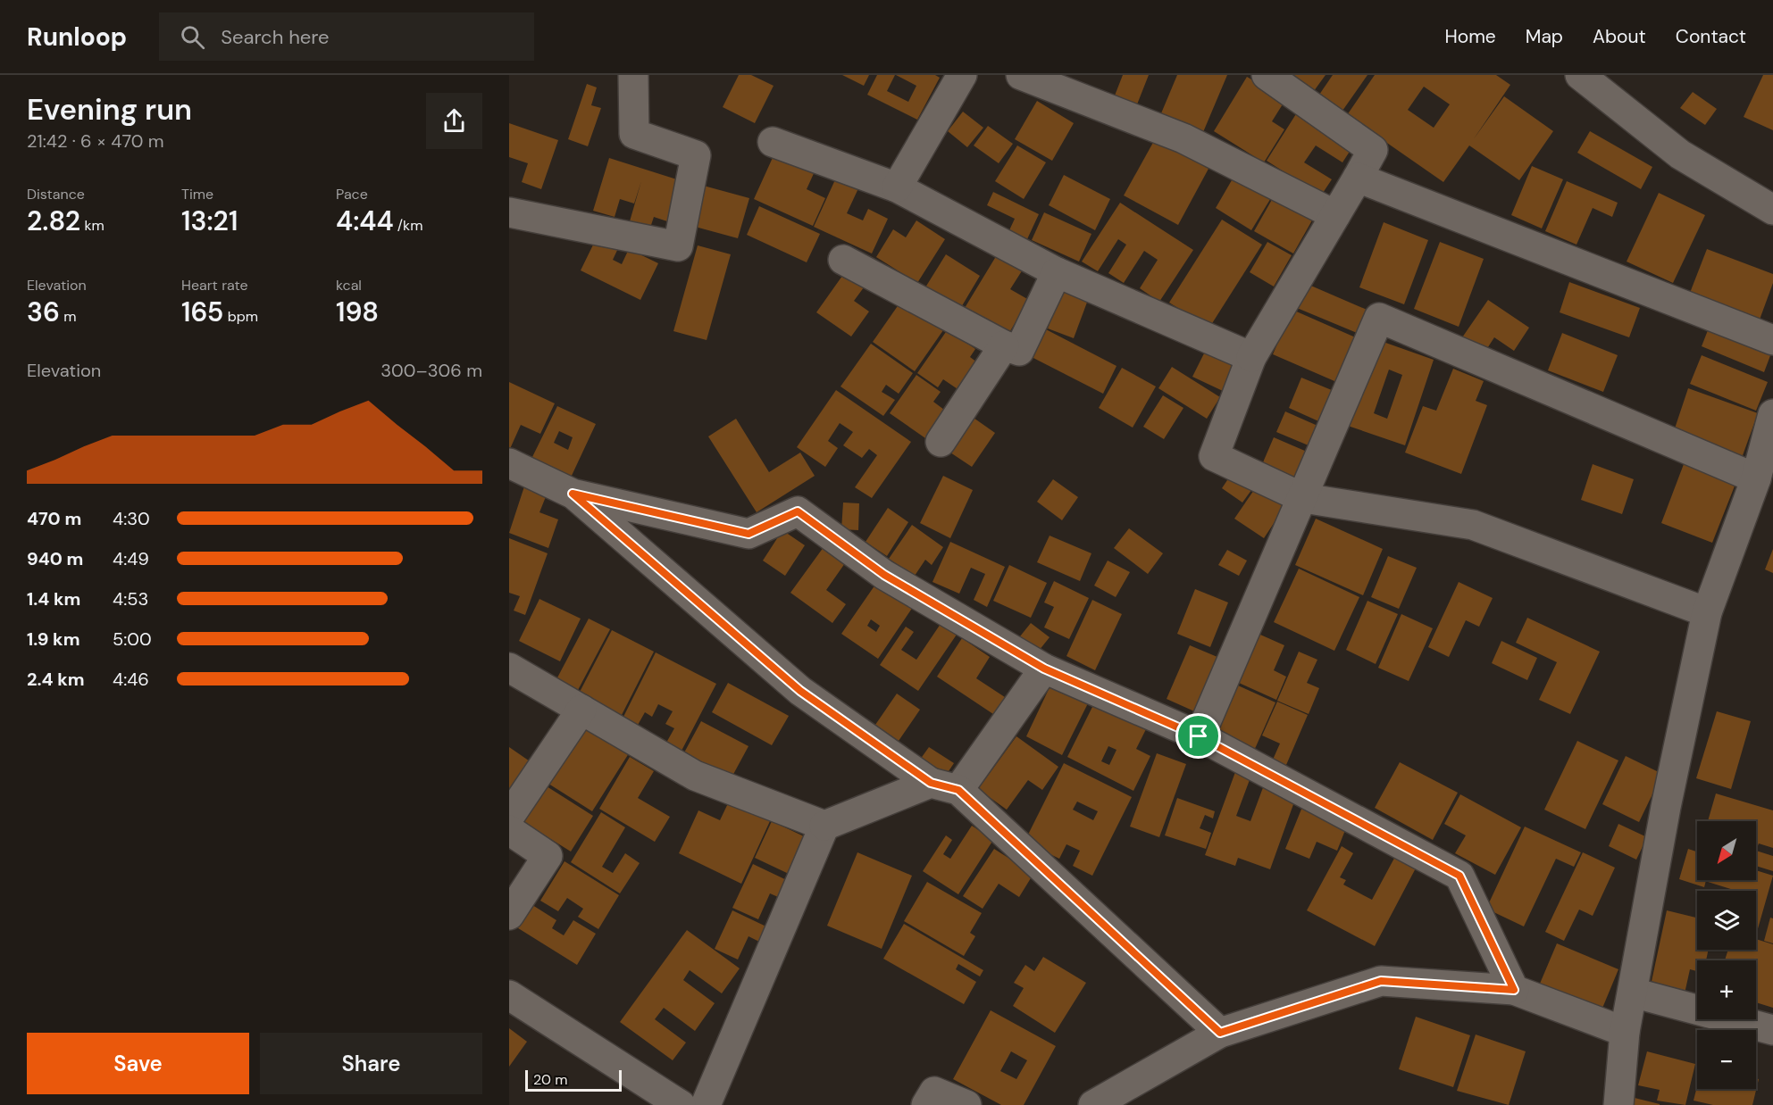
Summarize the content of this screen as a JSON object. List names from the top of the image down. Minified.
{"scale_bar":"20 m","north":"bottom left","page":{"header":"Runloop","search":"Search here","nav":["Home","Map","About","Contact"],"heading":["Evening run","21:42 · 6 × 470 m"],"stats":[["Distance","2.82 km"],["Time","13:21"],["Pace","4:44 /km"],["Elevation","36 m"],["Heart rate","165 bpm"],["kcal","198"]],"chart":["Elevation","300–306 m"],"list":[{"name":"470 m","note":"4:30"},{"name":"940 m","note":"4:49"},{"name":"1.4 km","note":"4:53"},{"name":"1.9 km","note":"5:00"},{"name":"2.4 km","note":"4:46"}],"map_buttons":["+","−"],"buttons":["Save","Share"],"scale":"20 m"}}
